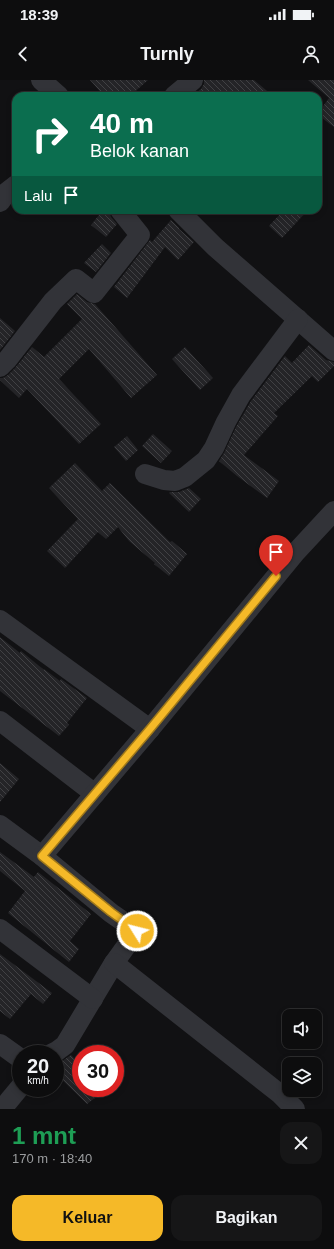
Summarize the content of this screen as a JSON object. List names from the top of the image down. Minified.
{"page":{"status":"18:39","header":"Turnly","turn":["40 m","Belok kanan"],"then":"Lalu","speed":"20 km/h","limit":"30","heading":["1 mnt","170 m · 18:40"],"buttons":["Keluar","Bagikan"]}}
